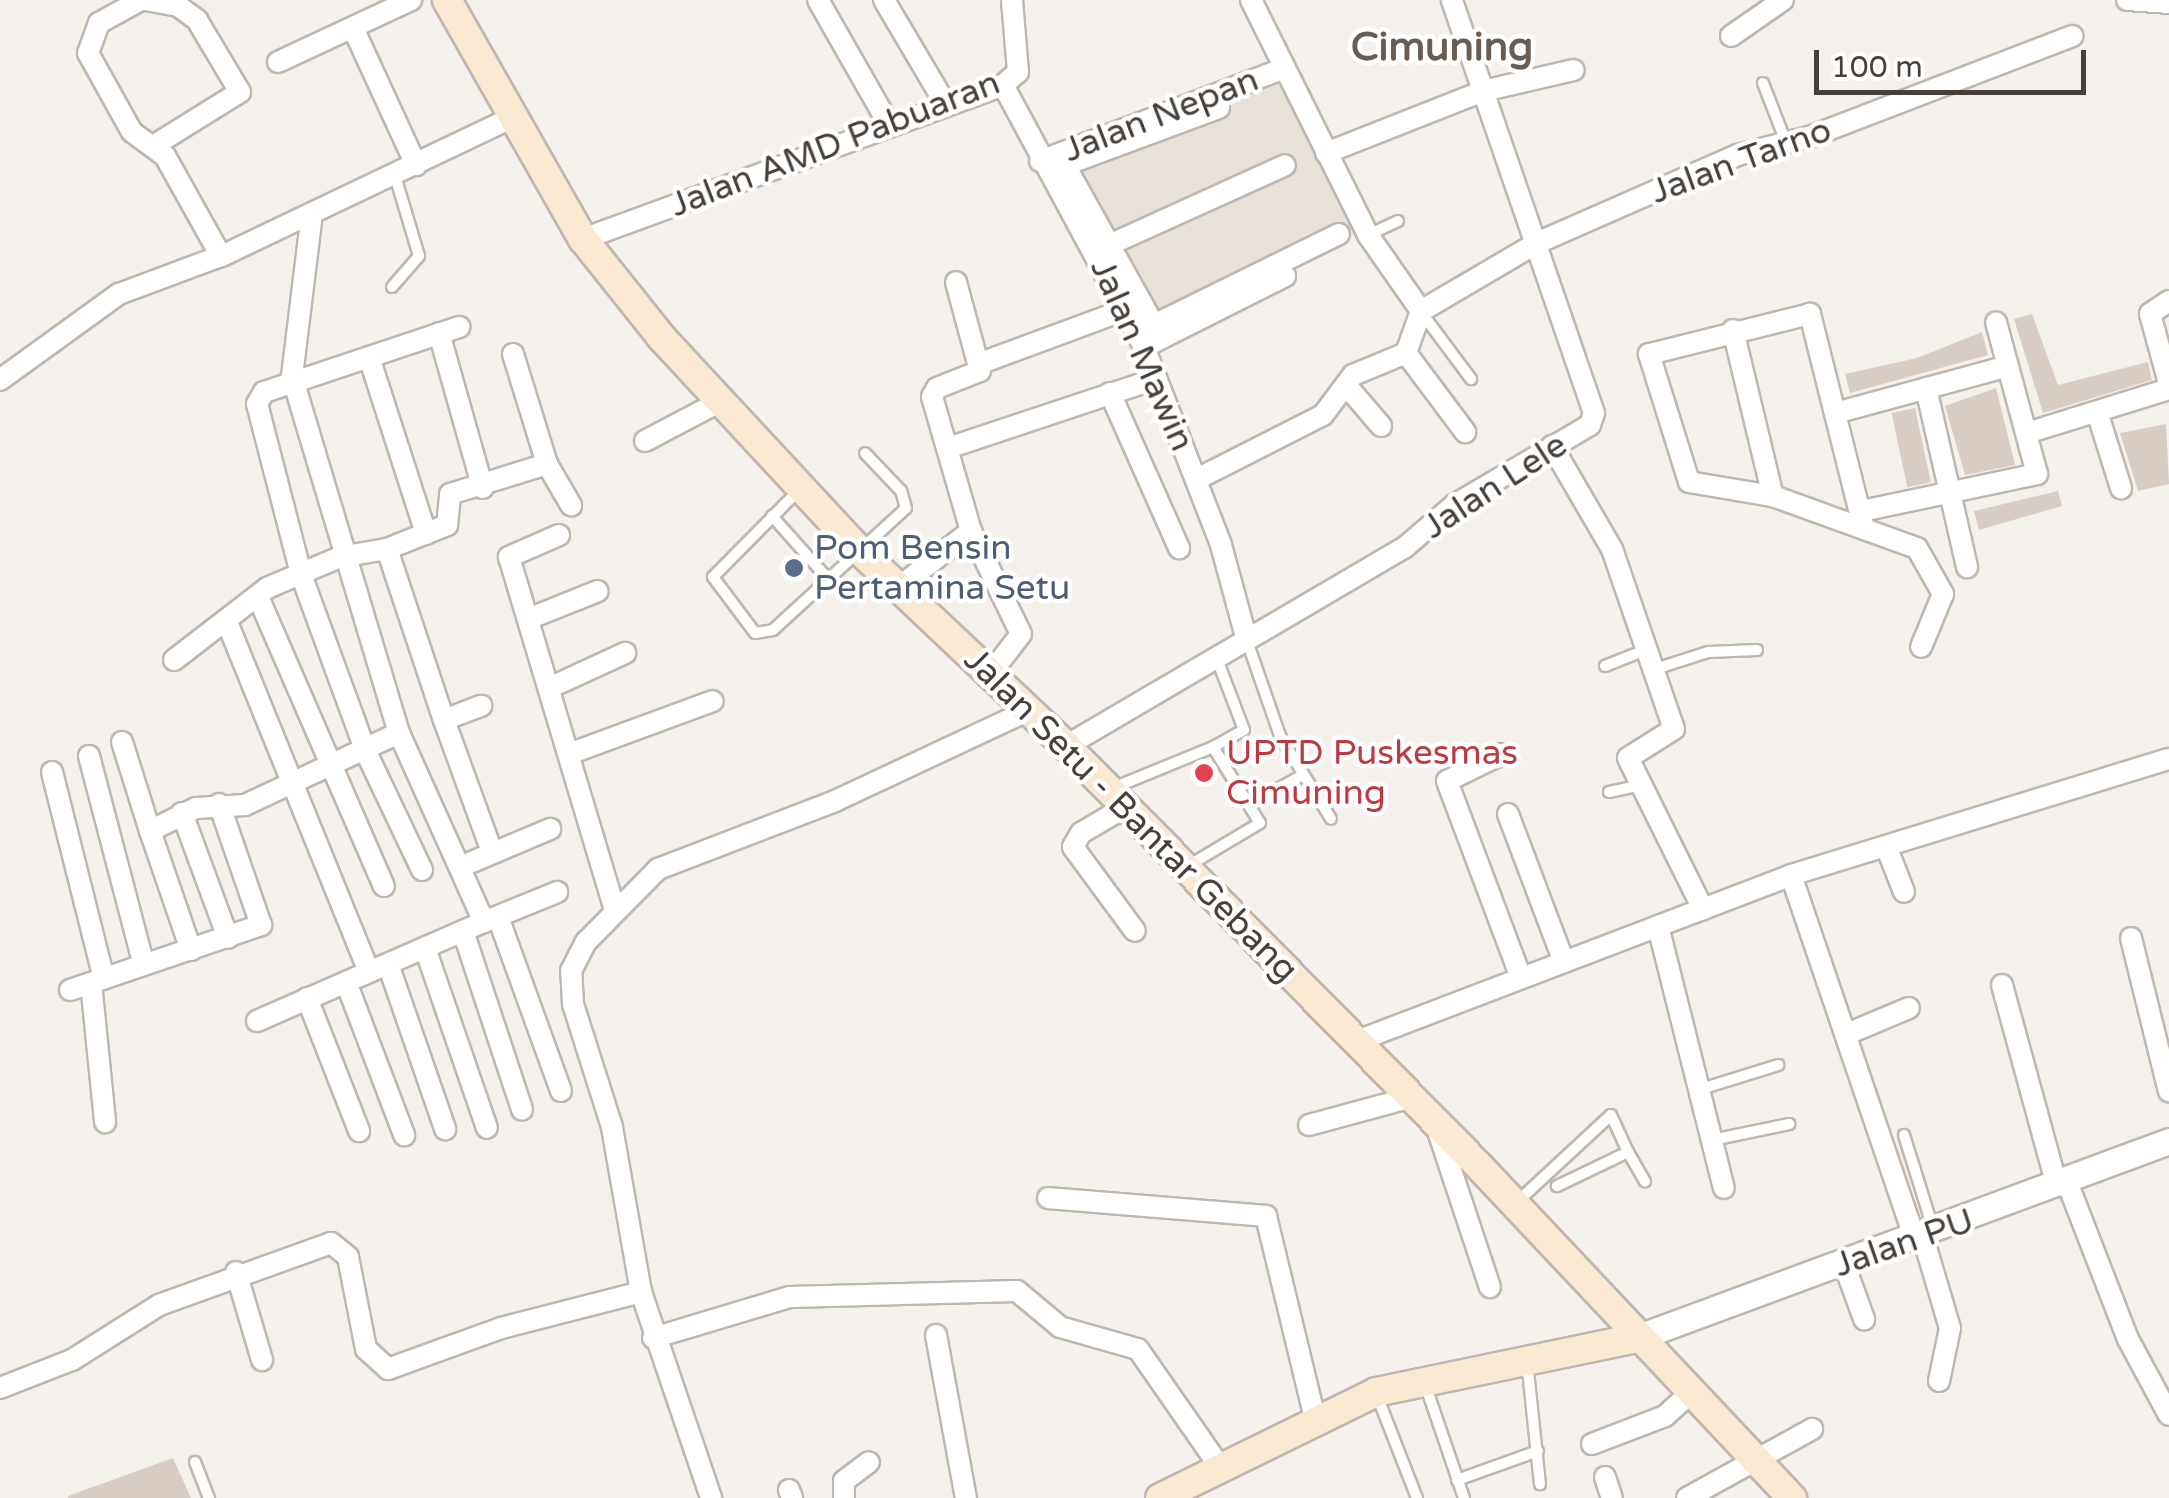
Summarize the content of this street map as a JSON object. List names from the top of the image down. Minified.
{"streets":{"main road":["Jalan Setu - Bantar Gebang"],"street":["Jalan Nepan","Jalan AMD Pabuaran","Jalan Tarno","Jalan Mawin","Jalan Lele","Jalan PU"]},"crossings":[["Jalan Nepan","Jalan Mawin"],["Jalan AMD Pabuaran","Jalan Mawin"],["Jalan AMD Pabuaran","Jalan Setu - Bantar Gebang"],["Jalan Tarno","Jalan Lele"],["Jalan Mawin","Jalan Lele"],["Jalan Lele","Jalan Setu - Bantar Gebang"],["Jalan Setu - Bantar Gebang","Jalan PU"]],"districts":["Cimuning"],"places":["Pom Bensin Pertamina Setu","UPTD Puskesmas Cimuning"],"scale_bar":"100 m"}
